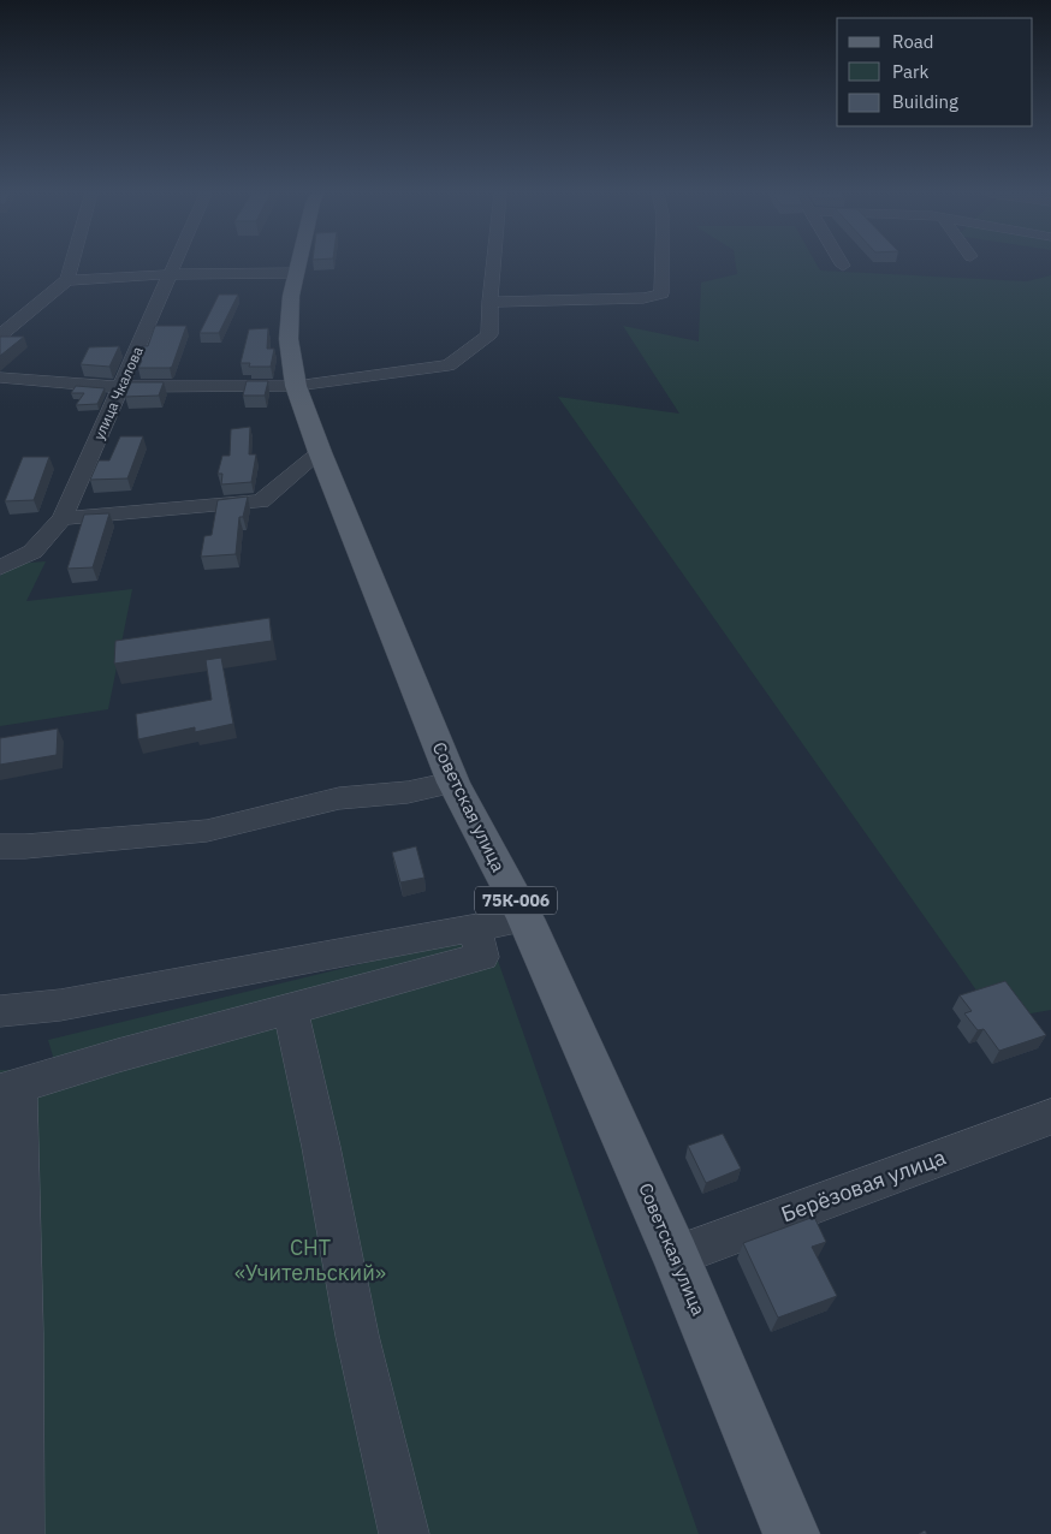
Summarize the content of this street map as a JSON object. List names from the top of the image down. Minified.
{"streets":{"main road":["Советская улица","75К-006"],"street":["улица Чкалова","Берёзовая улица"]},"crossings":[["Советская улица","Берёзовая улица"]],"parks":["СНТ «Учительский»"],"legend":["Road","Park","Building"]}
